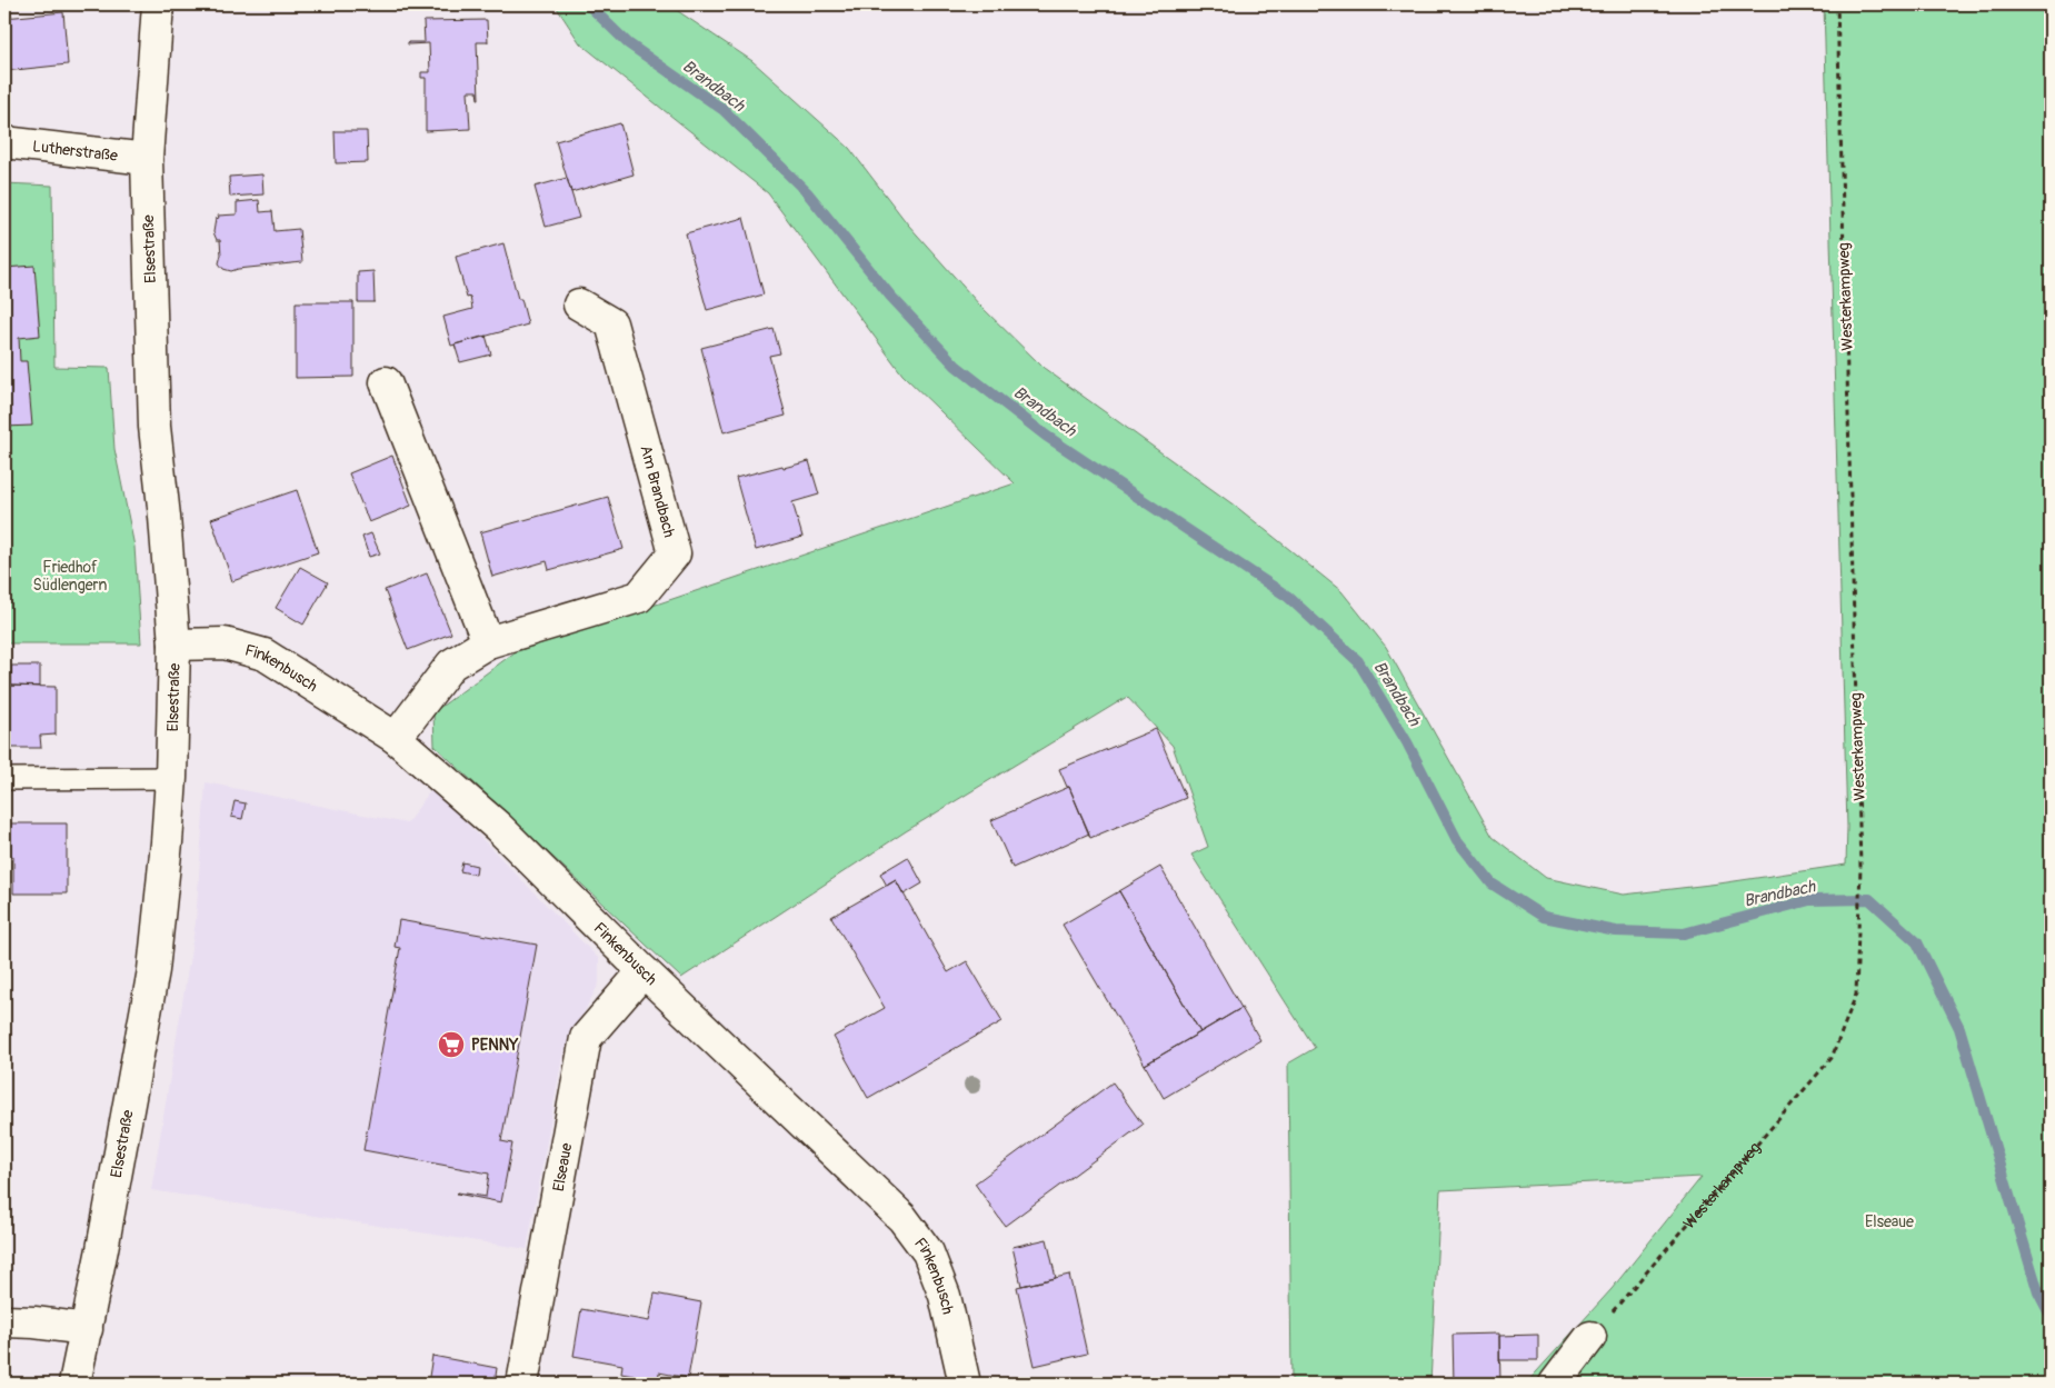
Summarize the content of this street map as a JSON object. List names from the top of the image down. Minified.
{"streets":{"street":["Lutherstraße","Elsestraße","Am Brandbach","Finkenbusch","Elseaue"],"path":["Westerkampweg"]},"crossings":[["Lutherstraße","Elsestraße"],["Elsestraße","Finkenbusch"],["Am Brandbach","Finkenbusch"],["Finkenbusch","Elseaue"]],"water":["Brandbach"],"parks":["Friedhof Südlengern","Elseaue"],"places":{"supermarket":["PENNY"]}}
